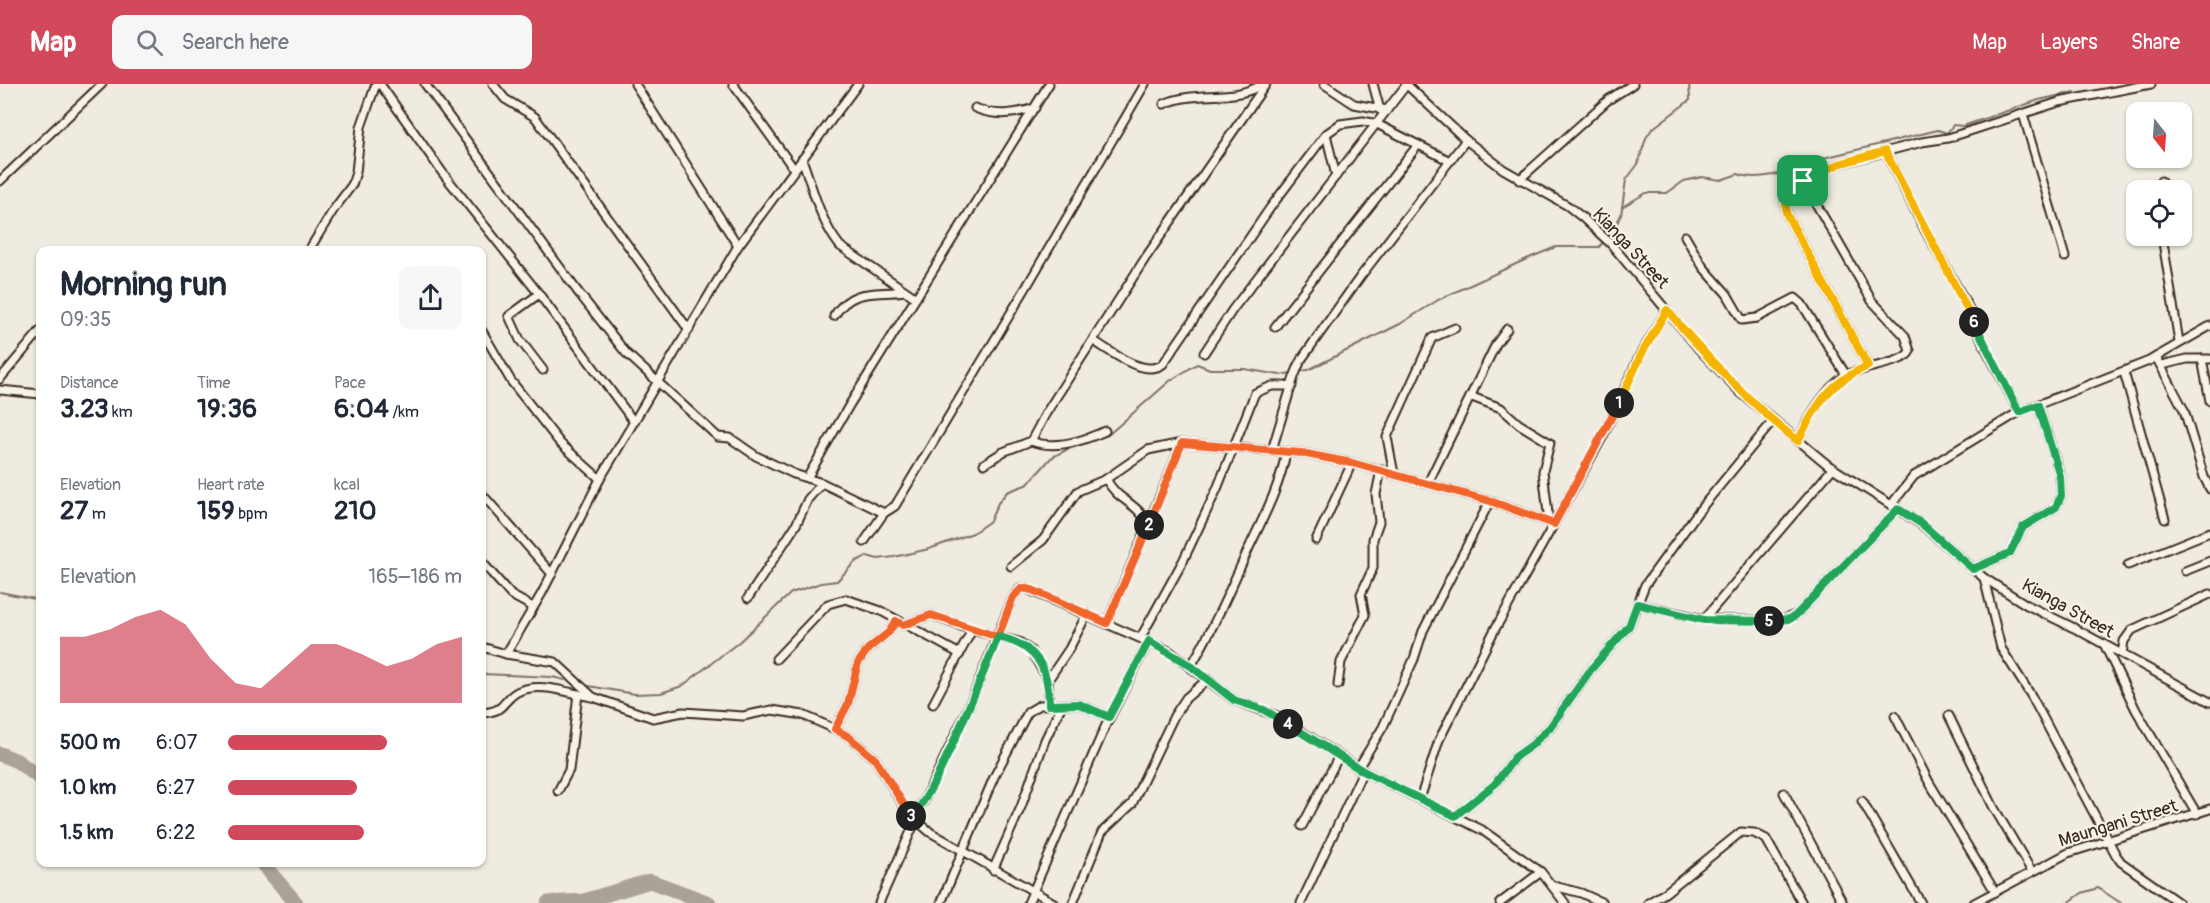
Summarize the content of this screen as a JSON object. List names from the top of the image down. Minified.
{"streets":{"street":["Kianga Street","Maungani Street"]},"north":"bottom","page":{"header":"Map","search":"Search here","nav":["Map","Layers","Share"],"heading":["Morning run","09:35"],"pins":["6","1","2","5","4","3"],"stats":[["Distance","3.23 km"],["Time","19:36"],["Pace","6:04 /km"],["Elevation","27 m"],["Heart rate","159 bpm"],["kcal","210"]],"chart":["Elevation","165–186 m"],"list":[{"name":"500 m","note":"6:07"},{"name":"1.0 km","note":"6:27"},{"name":"1.5 km","note":"6:22"}]}}
